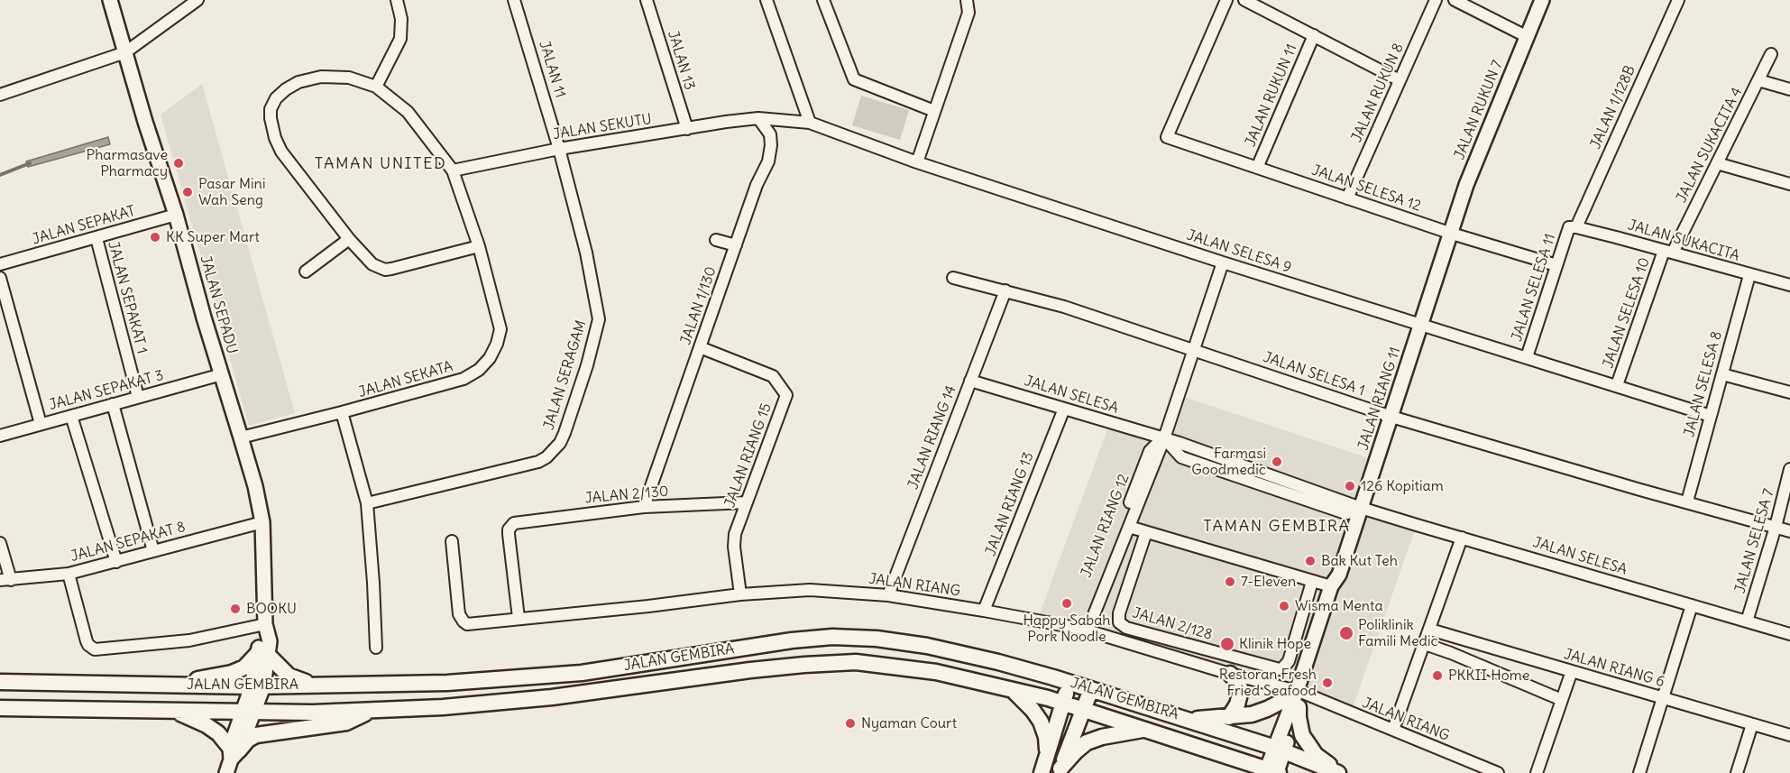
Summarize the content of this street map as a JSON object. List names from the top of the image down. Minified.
{"streets":{"main road":["JALAN GEMBIRA"],"street":["JALAN 13","JALAN 11","JALAN RUKUN 8","JALAN RUKUN 11","JALAN 1/128B","JALAN RUKUN 7","JALAN SEKUTU","JALAN SUKACITA 4","JALAN SELESA 12","JALAN SEPAKAT","JALAN SUKACITA","JALAN SELESA 9","JALAN SELESA 11","JALAN SEPAKAT 1","JALAN SEPADU","JALAN 1/130","JALAN SELESA 10","JALAN SELESA 1","JALAN SERAGAM","JALAN SEKATA","JALAN SELESA 8","JALAN SEPAKAT 3","JALAN SELESA","JALAN RIANG 11","JALAN RIANG 14","JALAN RIANG 15","JALAN 2/130","JALAN RIANG 13","JALAN RIANG 12","JALAN SELESA 7","JALAN SEPAKAT 8","JALAN RIANG","JALAN 2/128","JALAN RIANG 6"]},"crossings":[["JALAN 13","JALAN SEKUTU"],["JALAN 11","JALAN SEKUTU"],["JALAN 11","JALAN SERAGAM"],["JALAN RUKUN 8","JALAN SELESA 12"],["JALAN RUKUN 11","JALAN SELESA 12"],["JALAN 1/128B","JALAN SUKACITA"],["JALAN 1/128B","JALAN SELESA 11"],["JALAN RUKUN 7","JALAN SELESA 12"],["JALAN RUKUN 7","JALAN RIANG 11"],["JALAN SEKUTU","JALAN SELESA 9"],["JALAN SEKUTU","JALAN 1/130"],["JALAN SEKUTU","JALAN SERAGAM"],["JALAN SEKUTU","JALAN SEKATA"],["JALAN SUKACITA 4","JALAN SUKACITA"],["JALAN SUKACITA 4","JALAN SELESA 10"],["JALAN SELESA 12","JALAN SELESA 11"],["JALAN SELESA 12","JALAN RIANG 11"],["JALAN SEPAKAT","JALAN SEPAKAT 1"],["JALAN SEPAKAT","JALAN SEPADU"],["JALAN SUKACITA","JALAN SELESA 11"],["JALAN SUKACITA","JALAN SELESA 10"],["JALAN SUKACITA","JALAN SELESA 8"],["JALAN SELESA 9","JALAN SELESA 11"],["JALAN SELESA 9","JALAN 1/130"],["JALAN SELESA 9","JALAN SELESA 10"],["JALAN SELESA 9","JALAN SELESA 8"],["JALAN SELESA 9","JALAN RIANG 11"],["JALAN SELESA 9","JALAN RIANG 12"],["JALAN SEPAKAT 1","JALAN SEPAKAT 3"],["JALAN SEPADU","JALAN SEKATA"],["JALAN SEPADU","JALAN SEPAKAT 3"],["JALAN SEPADU","JALAN SEPAKAT 8"],["JALAN SEPADU","JALAN GEMBIRA"],["JALAN 1/130","JALAN RIANG 15"],["JALAN 1/130","JALAN 2/130"],["JALAN SELESA 1","JALAN SELESA 8"],["JALAN SELESA 1","JALAN RIANG 11"],["JALAN SELESA 1","JALAN RIANG 14"],["JALAN SELESA 1","JALAN RIANG 12"],["JALAN SELESA 1","JALAN SELESA 7"],["JALAN SELESA","JALAN RIANG 11"],["JALAN SELESA","JALAN RIANG 14"],["JALAN SELESA","JALAN RIANG 13"],["JALAN SELESA","JALAN RIANG 12"],["JALAN SELESA","JALAN SELESA 7"],["JALAN RIANG 11","JALAN RIANG"],["JALAN RIANG 11","JALAN GEMBIRA"],["JALAN RIANG 14","JALAN RIANG"],["JALAN RIANG 15","JALAN 2/130"],["JALAN RIANG 15","JALAN RIANG"],["JALAN 2/130","JALAN RIANG"],["JALAN RIANG 13","JALAN RIANG"],["JALAN RIANG 12","JALAN RIANG"]],"districts":["TAMAN UNITED","TAMAN GEMBIRA"],"places":["Pharmasave Pharmacy","Pasar Mini Wah Seng","KK Super Mart","Farmasi Goodmedic","126 Kopitiam","Bak Kut Teh","7-Eleven","Happy Sabah Pork Noodle","Wisma Menta","BOOKU","Poliklinik Famili Medic","Klinik Hope","PKKII Home","Restoran Fresh Fried Seafood","Nyaman Court"]}
